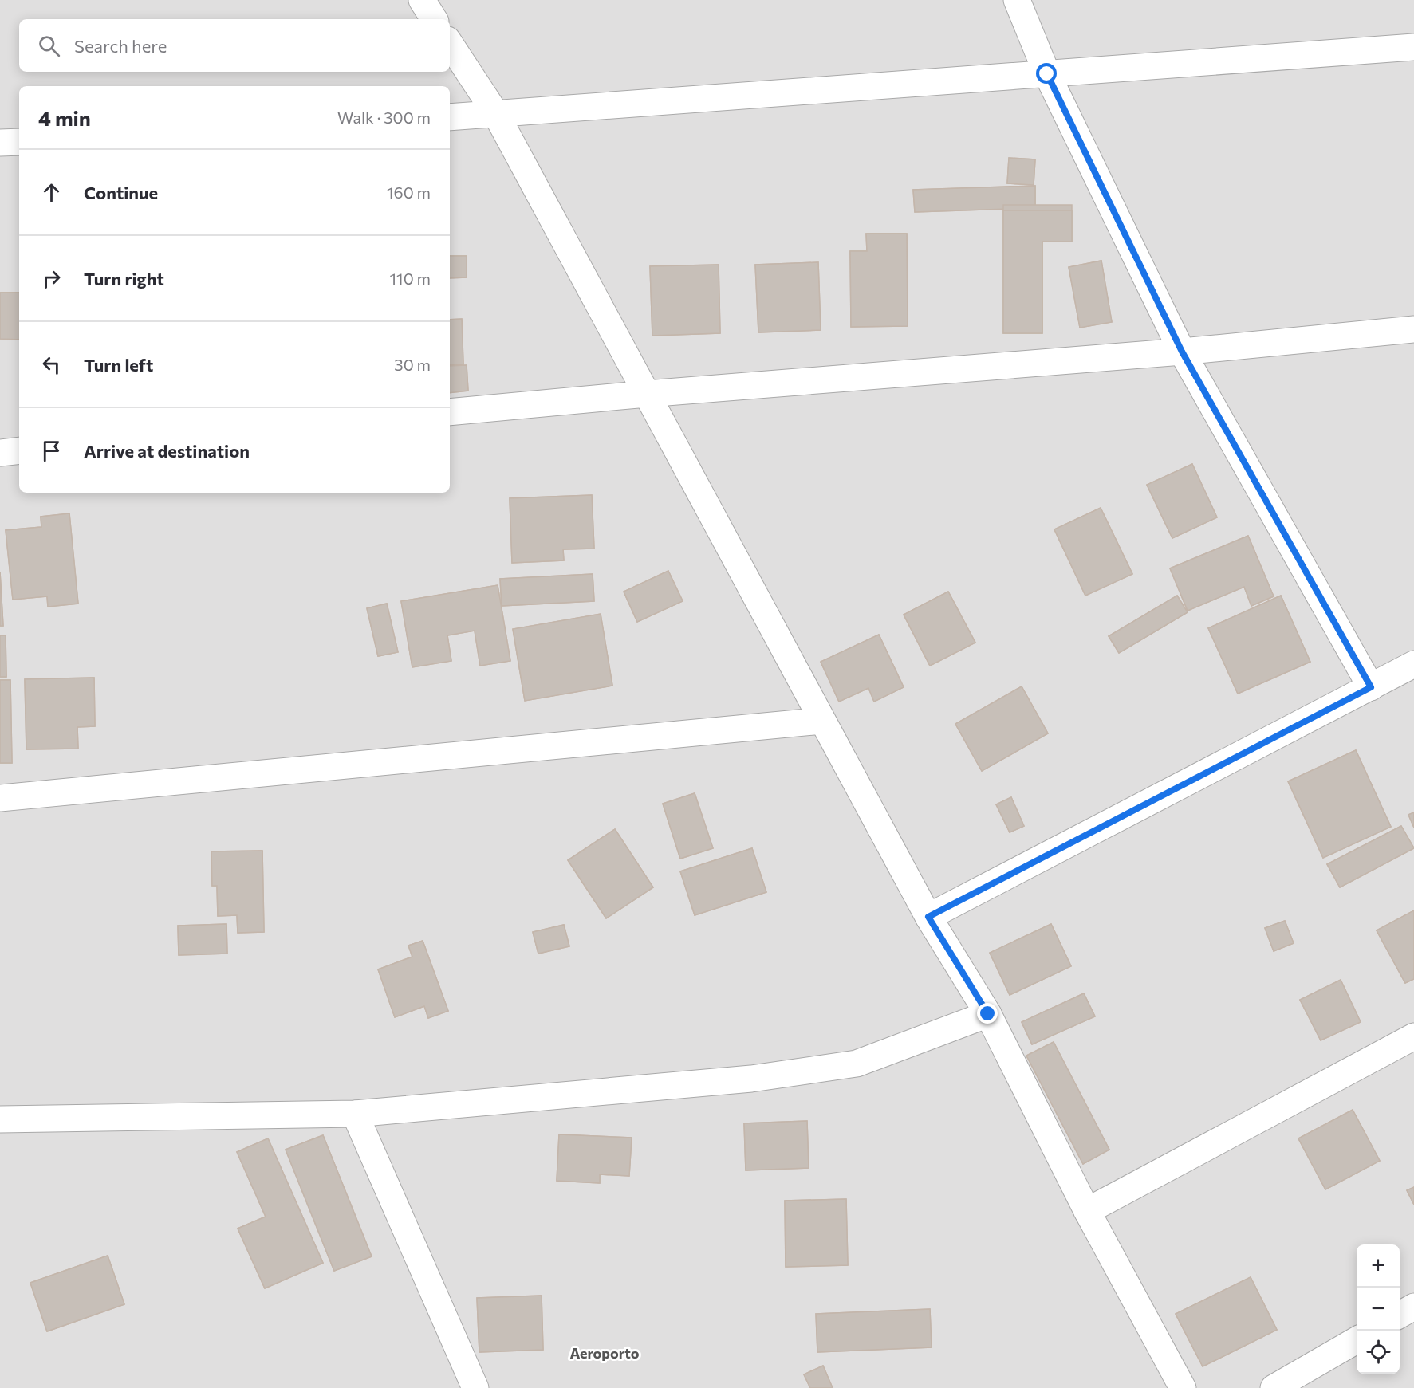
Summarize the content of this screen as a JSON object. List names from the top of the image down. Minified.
{"districts":["Aeroporto"],"page":{"search":"Search here","heading":["4 min","Walk · 300 m"],"list":[["Continue","160 m"],["Turn right","110 m"],["Turn left","30 m"],"Arrive at destination"],"map_buttons":["+","−"]}}
